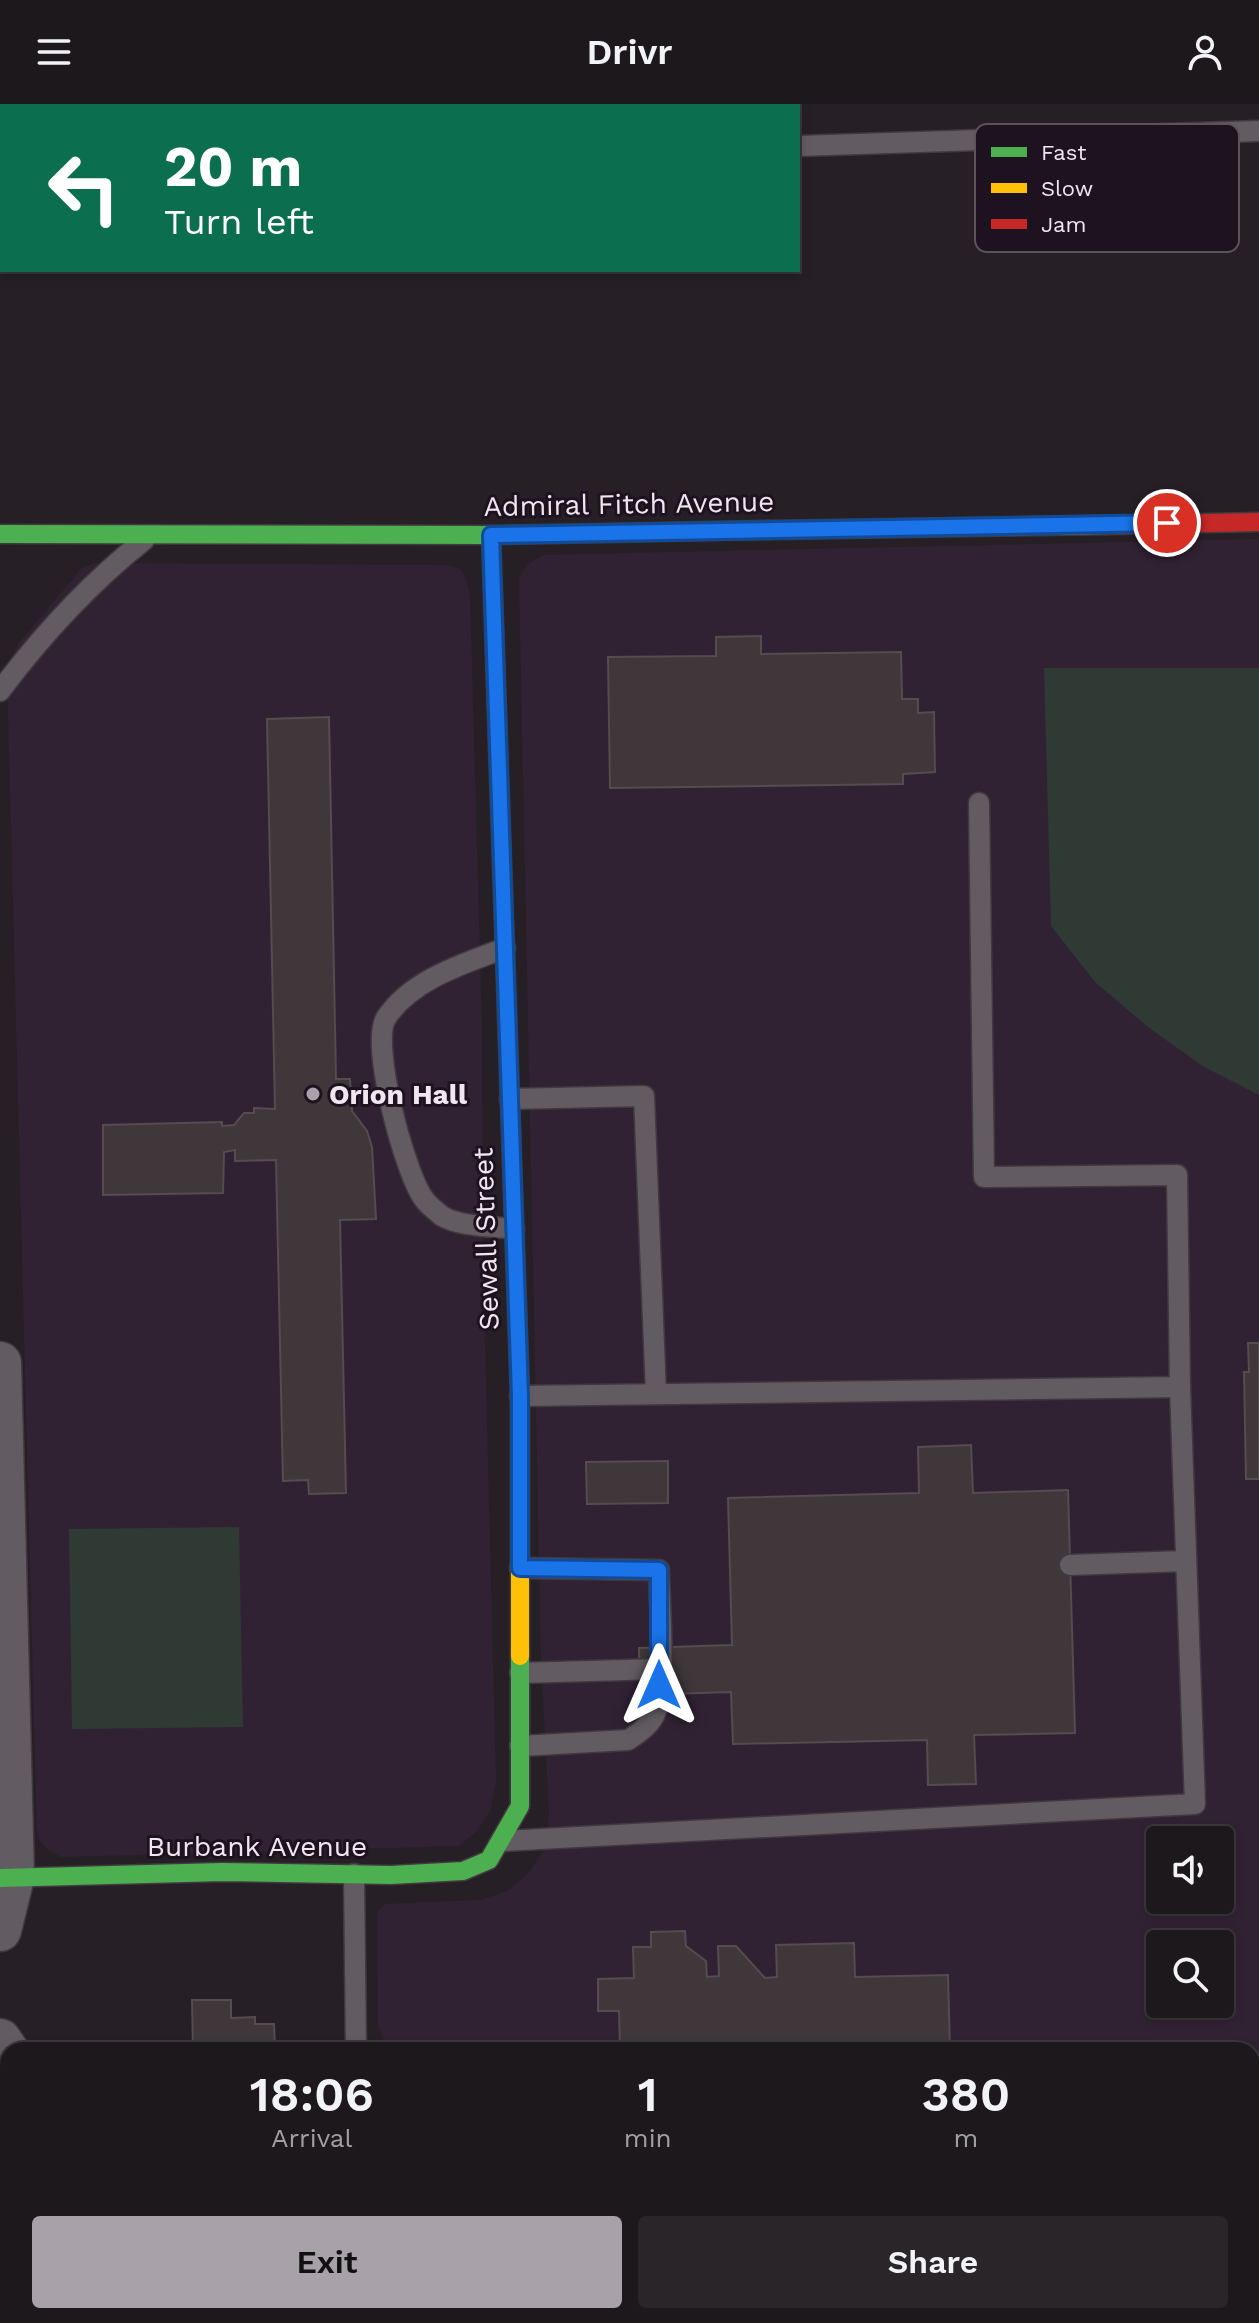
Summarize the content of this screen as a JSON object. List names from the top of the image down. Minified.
{"streets":{"street":["Admiral Fitch Avenue","Sewall Street","Burbank Avenue"]},"crossings":[["Admiral Fitch Avenue","Sewall Street"],["Sewall Street","Burbank Avenue"]],"places":["Orion Hall"],"legend":["Fast","Slow","Jam"],"page":{"header":"Drivr","turn":["20 m","Turn left"],"eta":["18:06","Arrival","1","min","380","m"],"buttons":["Exit","Share"]}}
